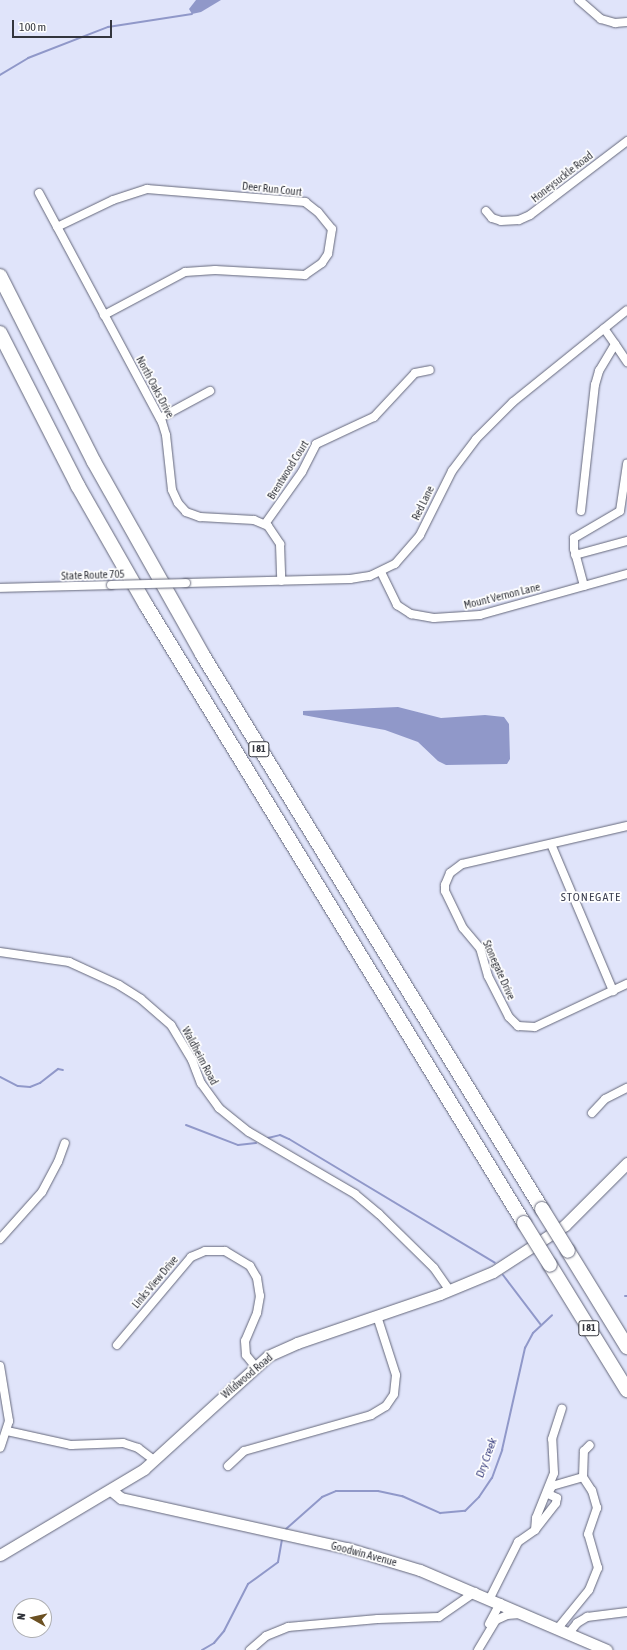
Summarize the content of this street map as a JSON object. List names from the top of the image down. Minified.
{"streets":{"highway":["I 81"],"street":["Honeysuckle Road","Deer Run Court","North Oaks Drive","Brentwood Court","Red Lane","State Route 705","Mount Vernon Lane","Stonegate Drive","Waldheim Road","Links View Drive","Wildwood Road","Goodwin Avenue"]},"crossings":[["Deer Run Court","North Oaks Drive"],["North Oaks Drive","Brentwood Court"],["Red Lane","State Route 705"],["Red Lane","Mount Vernon Lane"],["Waldheim Road","Wildwood Road"],["Links View Drive","Wildwood Road"],["Wildwood Road","Goodwin Avenue"]],"districts":["STONEGATE"],"water":["Dry Creek"],"scale_bar":"100 m","north":"left"}
